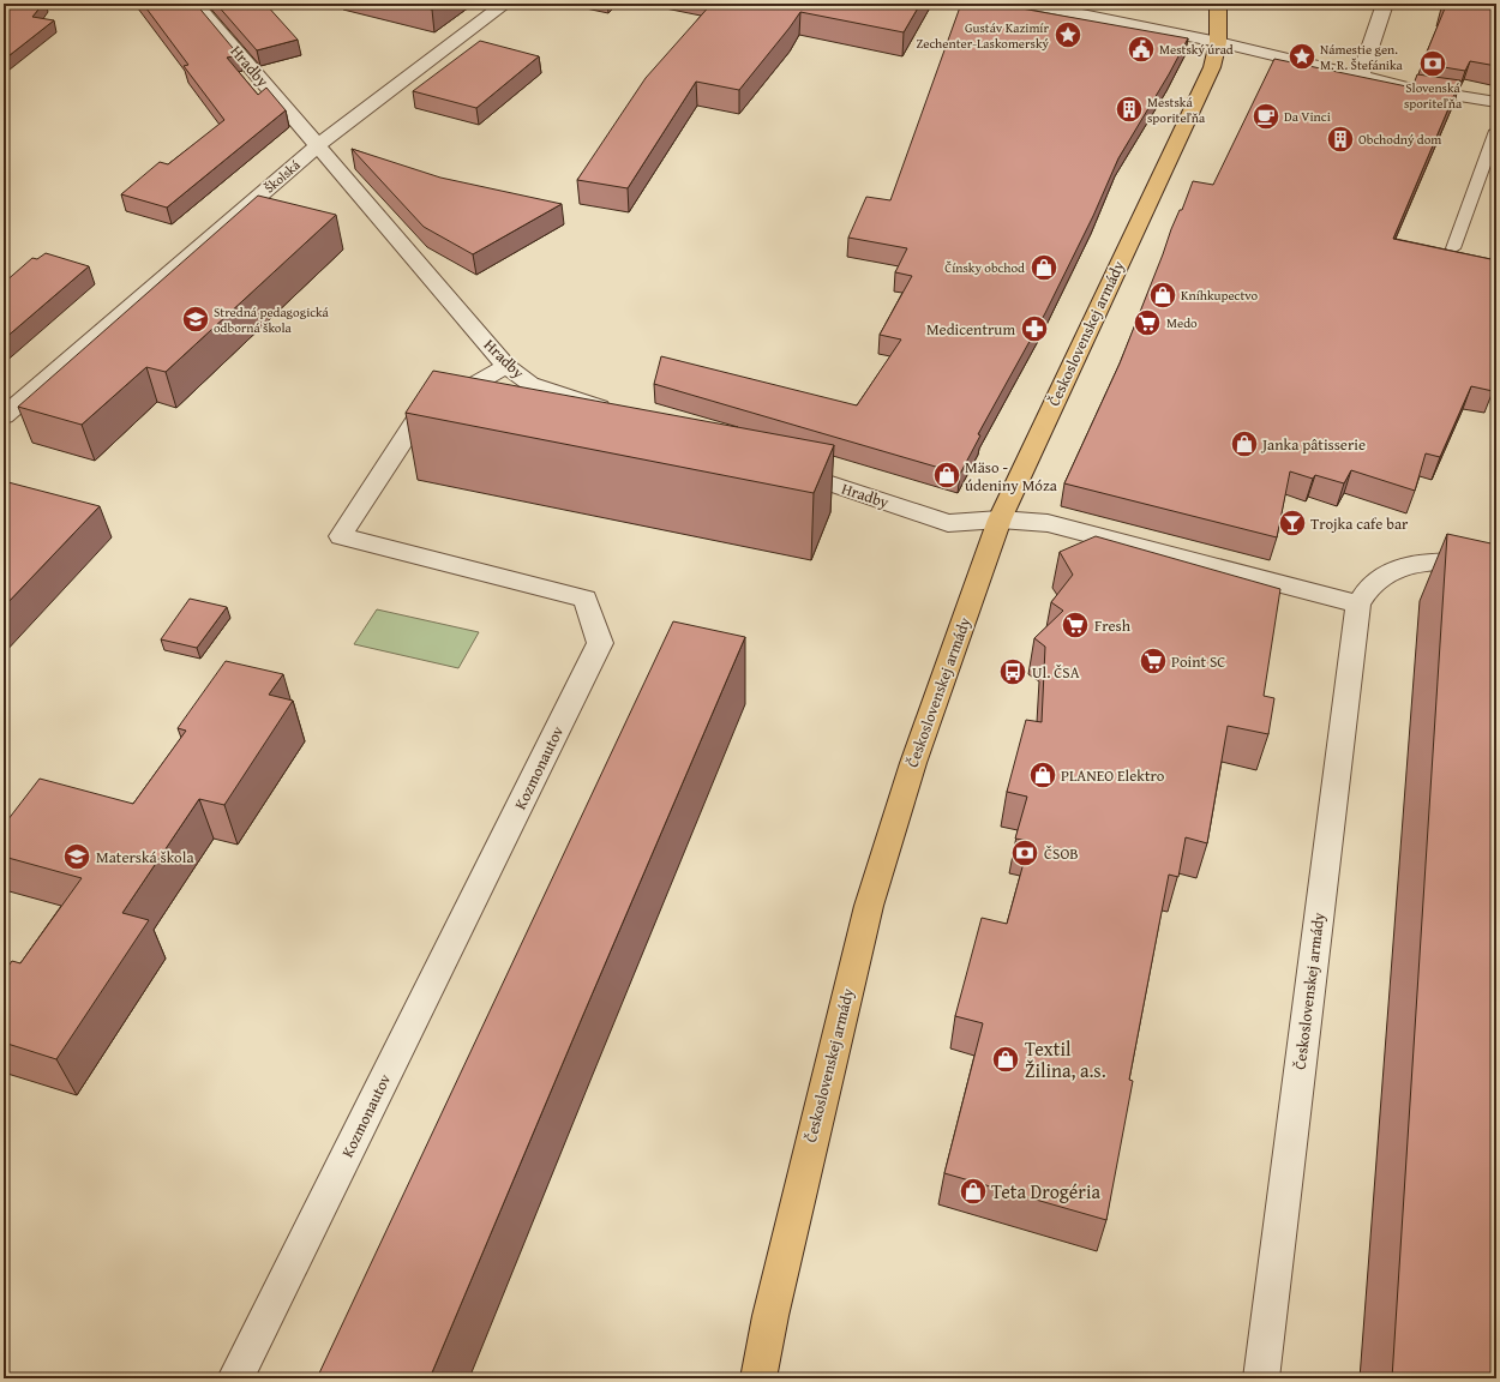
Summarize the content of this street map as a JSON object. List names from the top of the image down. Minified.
{"streets":{"main road":["Československej armády"],"street":["Hradby","Školská","Kozmonautov"]},"crossings":[["Hradby","Školská"],["Hradby","Československej armády"],["Hradby","Kozmonautov"]],"places":{"place":["Gustáv Kazimír Zechenter-Laskomerský","Námestie gen. M. R. Štefánika"],"public building":["Mestský úrad"],"bank":["Slovenská sporiteľňa","ČSOB"],"building":["Mestská sporiteľňa","Obchodný dom"],"cafe":["Da Vinci"],"shop":["Čínsky obchod","Kníhkupectvo","Janka pâtisserie","Mäso - údeniny Móza","PLANEO Elektro","Textil Žilina, a.s.","Teta Drogéria"],"school or university":["Stredná pedagogická odborná škola","Materská škola"],"supermarket":["Medo","Fresh","Point SC"],"pharmacy":["Medicentrum"],"bar":["Trojka cafe bar"],"bus stop":["Ul. ČSA"]}}
